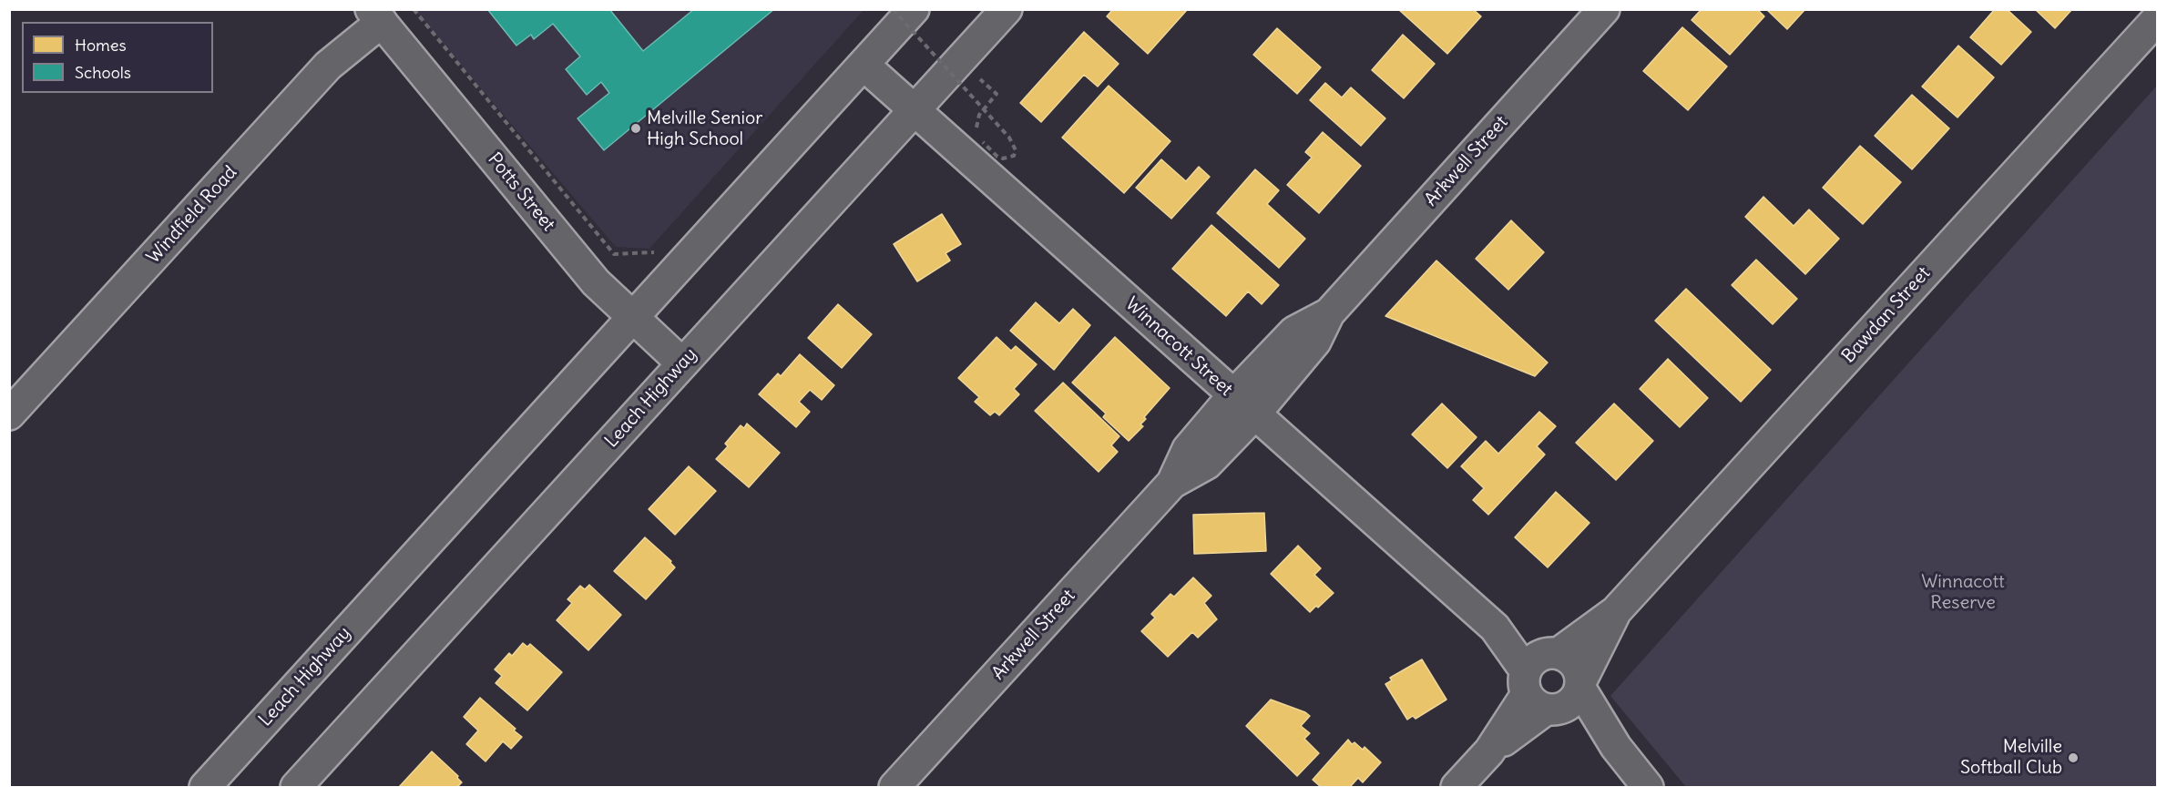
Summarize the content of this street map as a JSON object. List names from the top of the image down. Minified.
{"streets":{"main road":["Arkwell Street","Potts Street","Windfield Road","Bawdan Street","Winnacott Street","Leach Highway"]},"crossings":[["Arkwell Street","Winnacott Street"],["Potts Street","Windfield Road"],["Potts Street","Leach Highway"],["Bawdan Street","Winnacott Street"],["Winnacott Street","Leach Highway"]],"parks":["Winnacott Reserve"],"places":["Melville Senior High School","Melville Softball Club"],"legend":["Homes","Schools"]}
